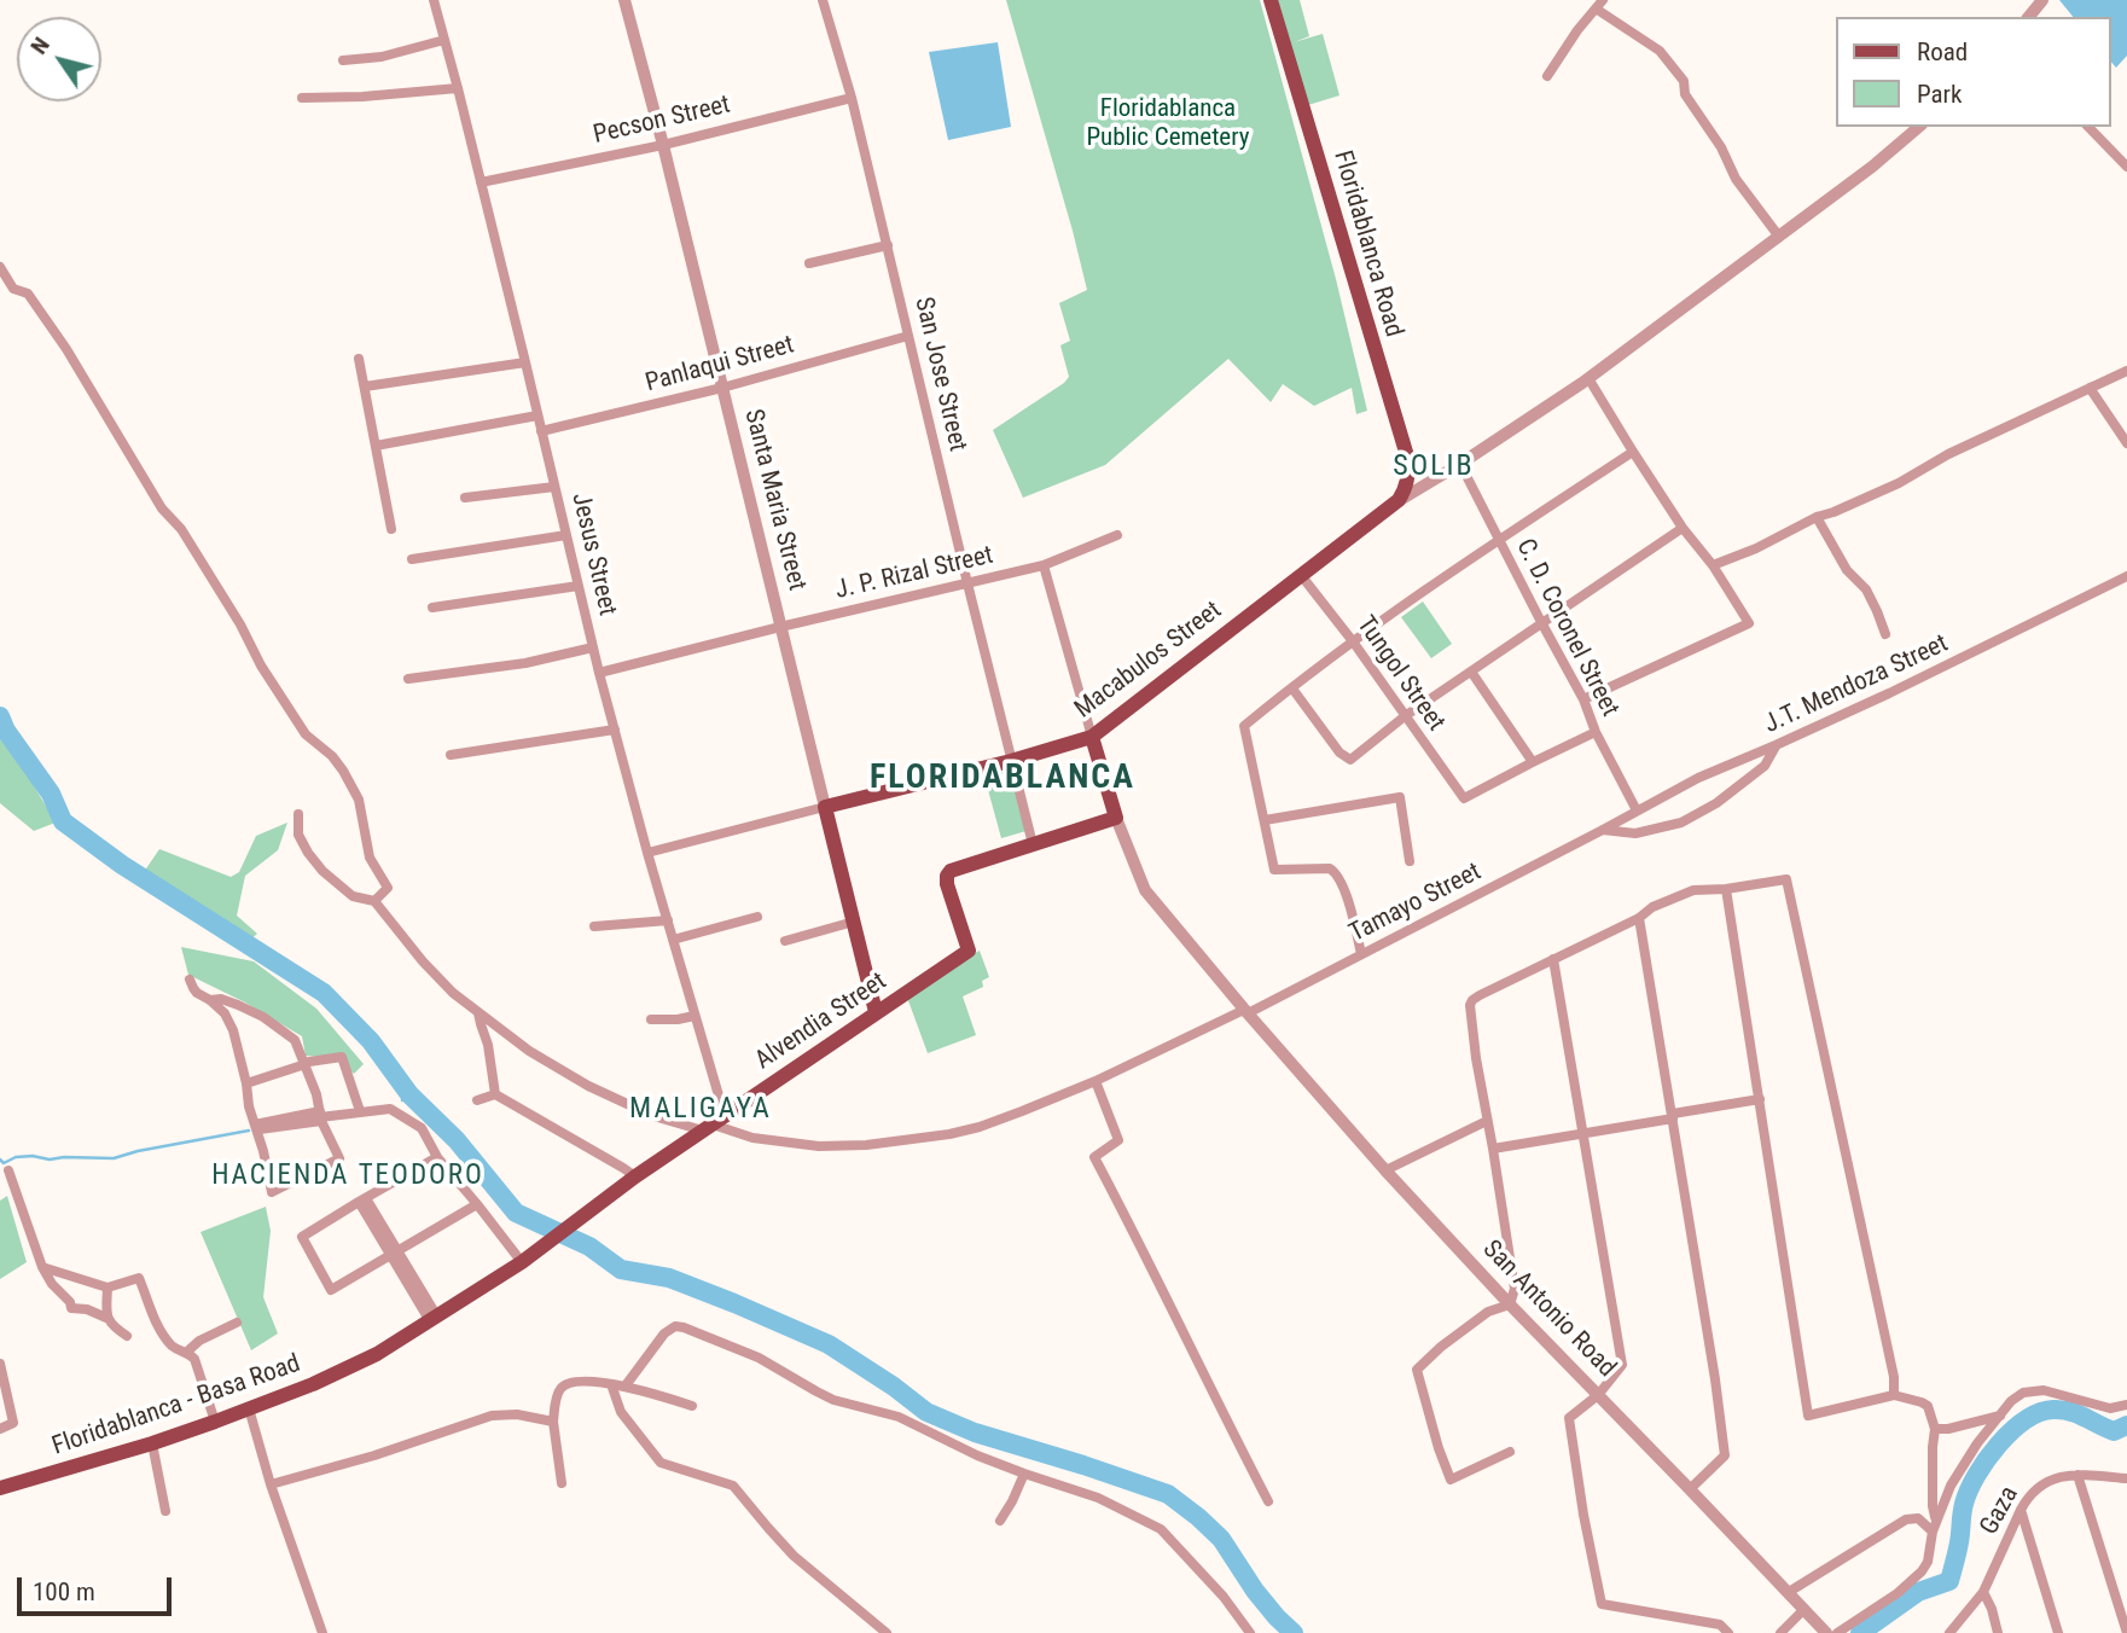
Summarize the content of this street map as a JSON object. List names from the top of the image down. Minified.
{"streets":{"main road":["Floridablanca Road","Santa Maria Street","Macabulos Street","Alvendia Street","Floridablanca - Basa Road"],"street":["Pecson Street","Panlaqui Street","San Jose Street","Jesus Street","J. P. Rizal Street","C. D. Coronel Street","Tungol Street","J.T. Mendoza Street","Tamayo Street","San Antonio Road","Gaza"]},"crossings":[["Pecson Street","San Jose Street"],["Pecson Street","Santa Maria Street"],["Pecson Street","Jesus Street"],["Floridablanca Road","Macabulos Street"],["Panlaqui Street","San Jose Street"],["Panlaqui Street","Santa Maria Street"],["Panlaqui Street","Jesus Street"],["San Jose Street","J. P. Rizal Street"],["San Jose Street","Macabulos Street"],["San Jose Street","Alvendia Street"],["Santa Maria Street","J. P. Rizal Street"],["Santa Maria Street","Macabulos Street"],["Santa Maria Street","Alvendia Street"],["Jesus Street","J. P. Rizal Street"],["Jesus Street","Macabulos Street"],["Jesus Street","Tamayo Street"],["Jesus Street","Alvendia Street"],["C. D. Coronel Street","J.T. Mendoza Street"],["Macabulos Street","Tungol Street"],["J.T. Mendoza Street","Tamayo Street"],["Tamayo Street","Alvendia Street"],["Tamayo Street","San Antonio Road"],["Alvendia Street","Floridablanca - Basa Road"]],"districts":["SOLIB","FLORIDABLANCA","MALIGAYA","HACIENDA TEODORO"],"parks":["Floridablanca Public Cemetery"],"legend":["Road","Park"],"scale_bar":"100 m","north":"top left"}
